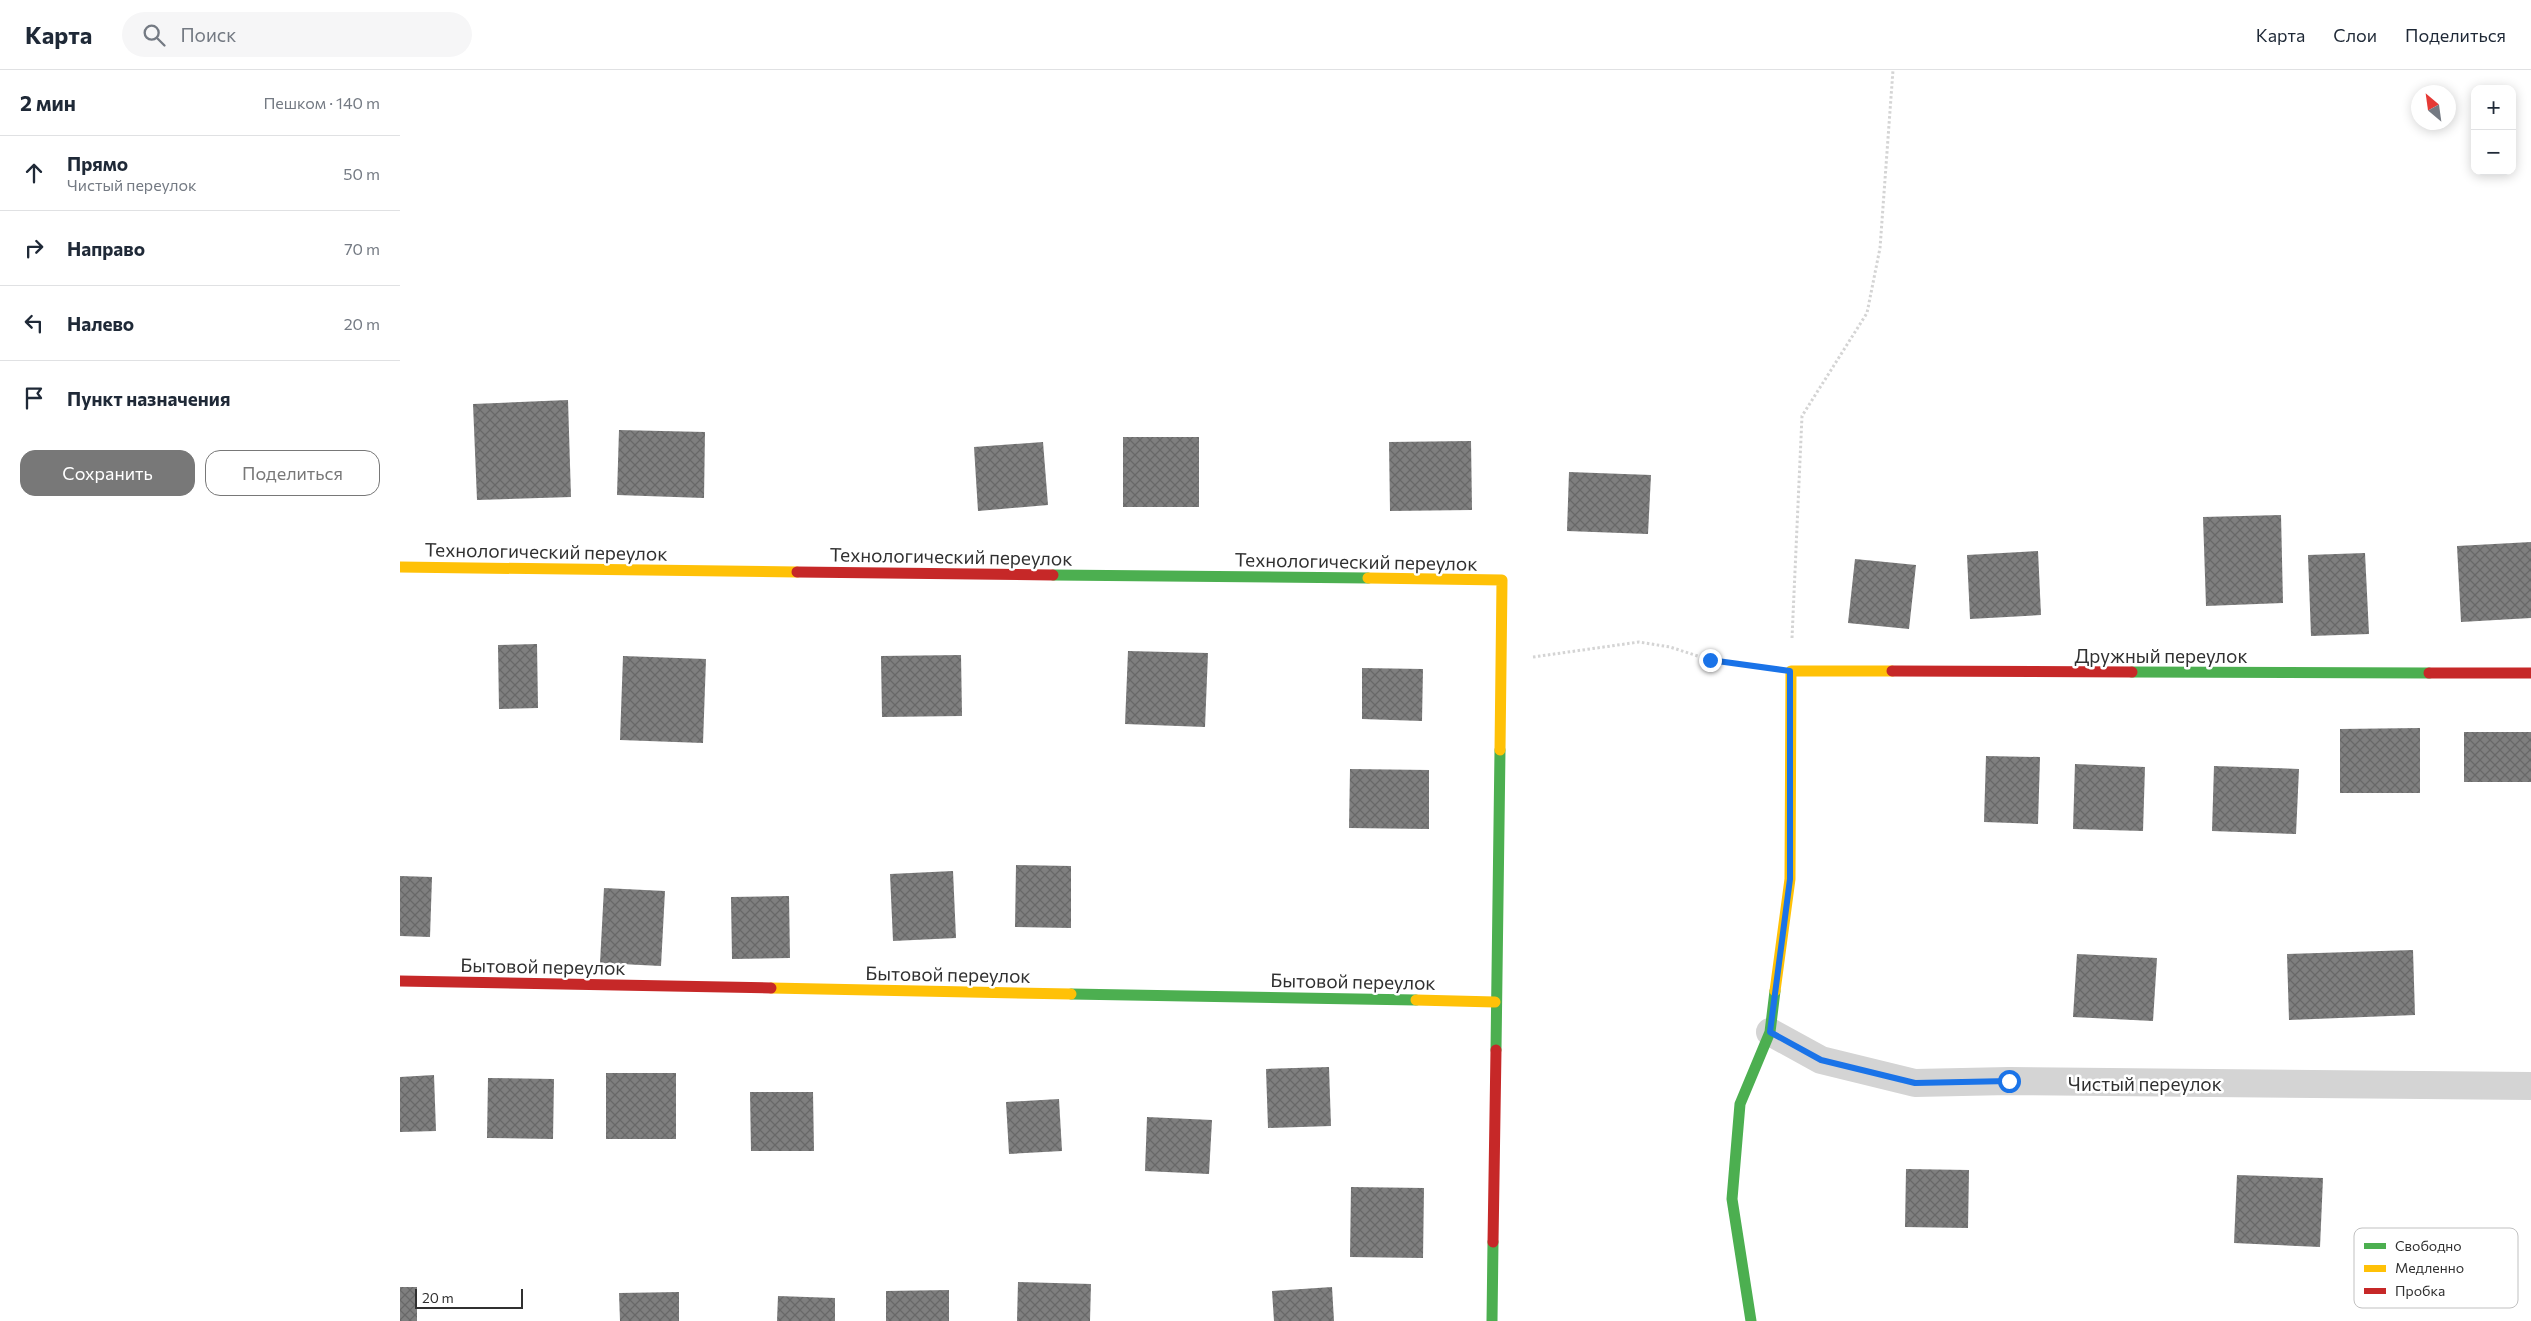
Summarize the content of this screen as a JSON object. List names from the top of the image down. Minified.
{"streets":{"street":["Технологический переулок","Дружный переулок","Бытовой переулок","Чистый переулок"]},"legend":["Свободно","Медленно","Пробка"],"scale_bar":"20 m","north":"top left","page":{"header":"Карта","search":"Поиск","nav":["Карта","Слои","Поделиться"],"heading":["2 мин","Пешком · 140 m"],"map_buttons":["+","−"],"list":[["Прямо","Чистый переулок","50 m"],["Направо","70 m"],["Налево","20 m"],"Пункт назначения"],"buttons":["Сохранить","Поделиться"],"scale":"20 m"}}
